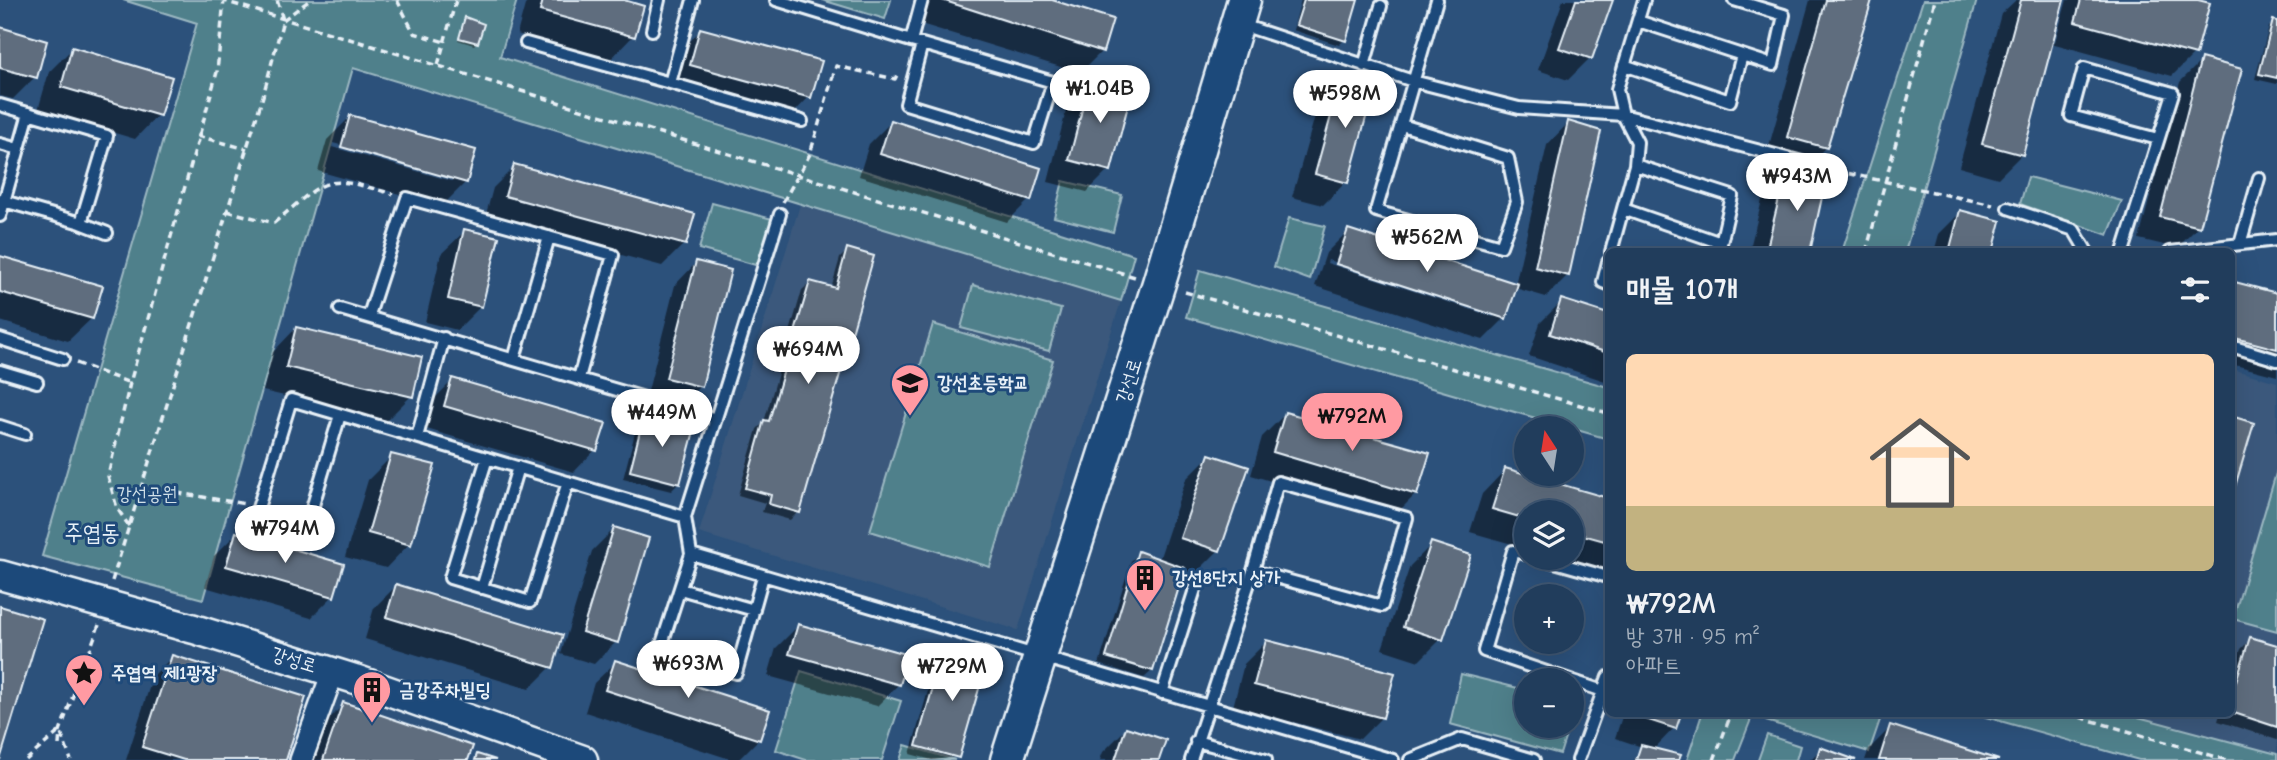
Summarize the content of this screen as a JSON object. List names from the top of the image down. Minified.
{"streets":{"main road":["강선로"],"street":["강성로"]},"districts":["주엽동"],"parks":["강선공원"],"places":{"school or university":["강선초등학교"],"building":["강선8단지 상가","금강주차빌딩"],"place":["주엽역 제1광장"]},"north":"top","page":{"price":["₩1.04B","₩598M","₩943M","₩562M","₩694M","₩449M","₩792M","₩794M","₩693M","₩729M"],"heading":"매물 10개","list":[{"name":"₩792M","note":"방 3개 · 95 m² · 아파트"}],"map_buttons":["+","−"]}}
